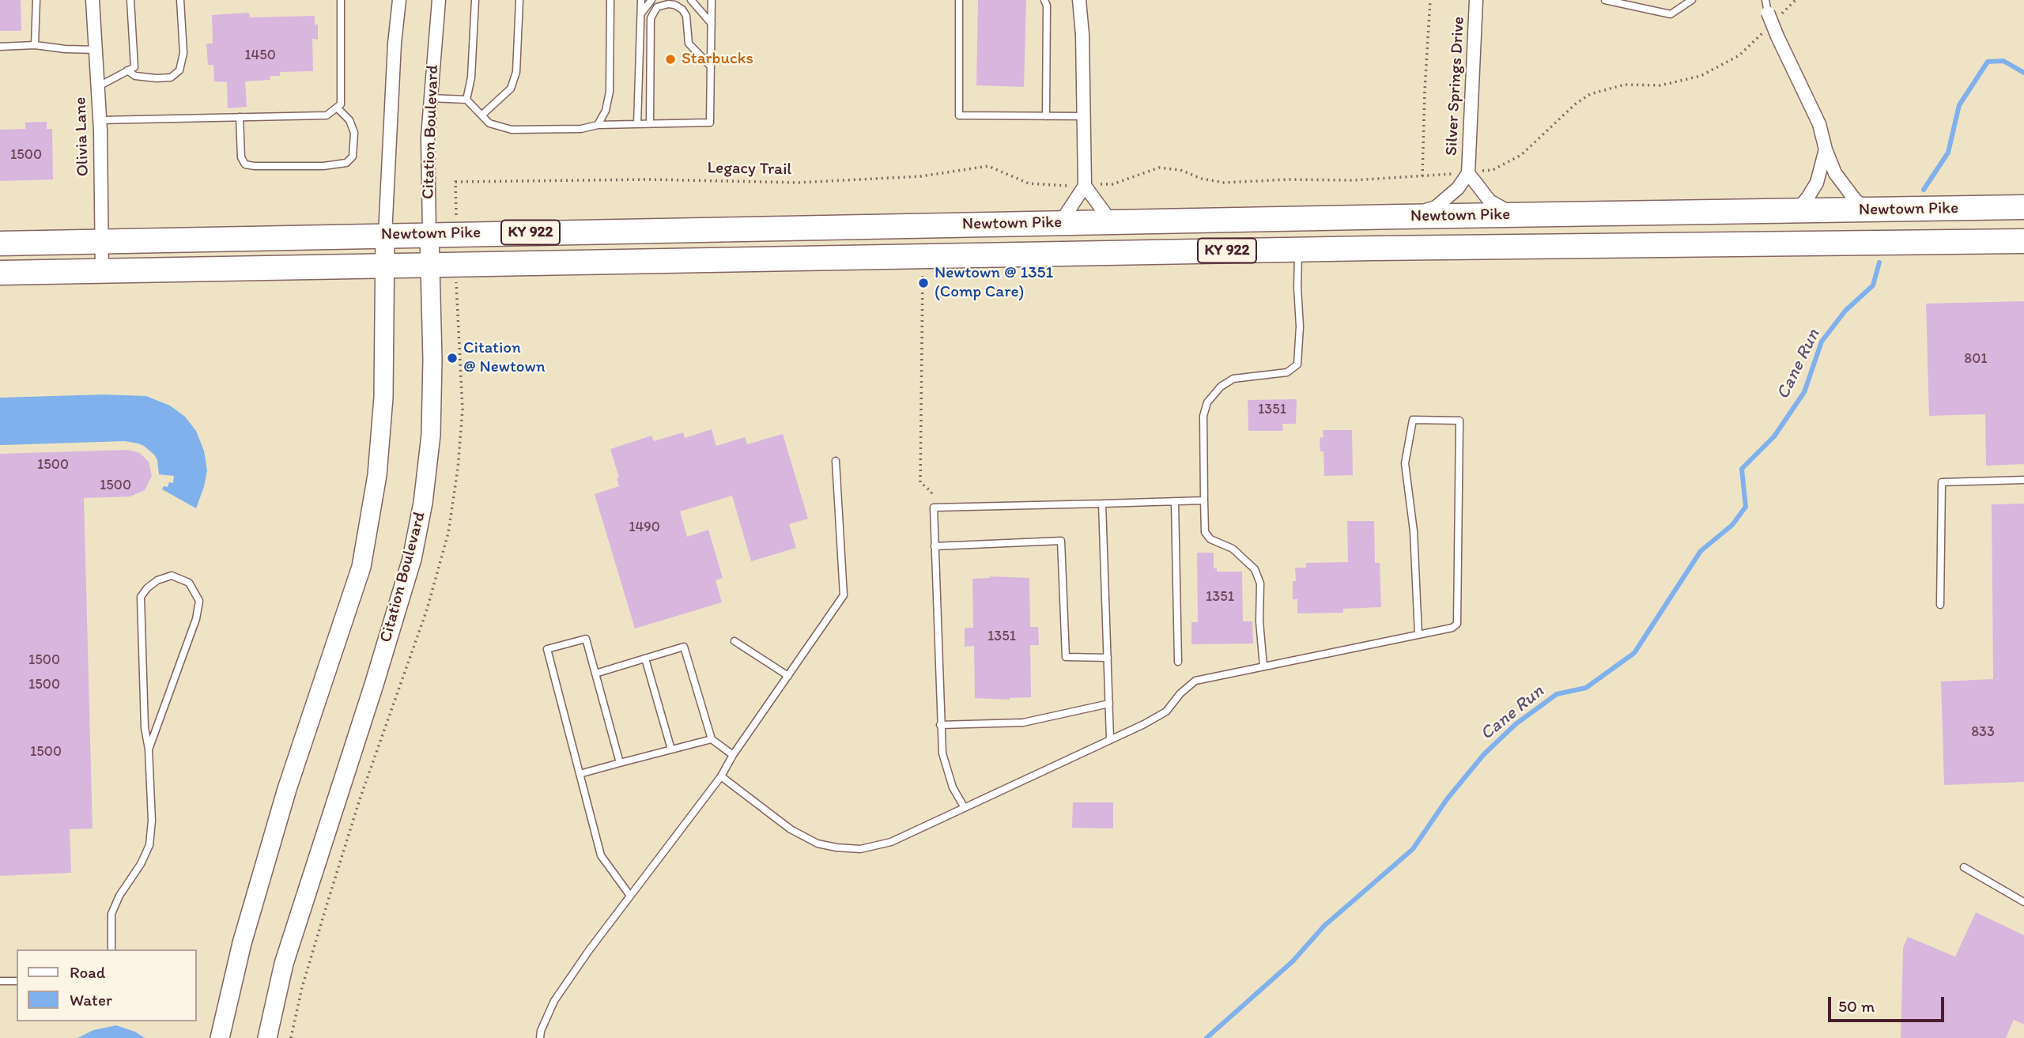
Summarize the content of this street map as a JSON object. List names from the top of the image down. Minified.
{"streets":{"highway":["Newtown Pike","KY 922"],"main road":["Citation Boulevard"],"street":["Silver Springs Drive","Olivia Lane"],"path":["Legacy Trail"]},"crossings":[["Silver Springs Drive","Newtown Pike"],["Citation Boulevard","Newtown Pike"],["Olivia Lane","Newtown Pike"]],"water":["Cane Run"],"places":["Starbucks","Newtown @ 1351 (Comp Care)","Citation @ Newtown"],"house_numbers":["1450","1500","801","1351","1500","1500","1490","1351","1351","1500","1500","833","1500"],"legend":["Road","Water"],"scale_bar":"50 m"}
